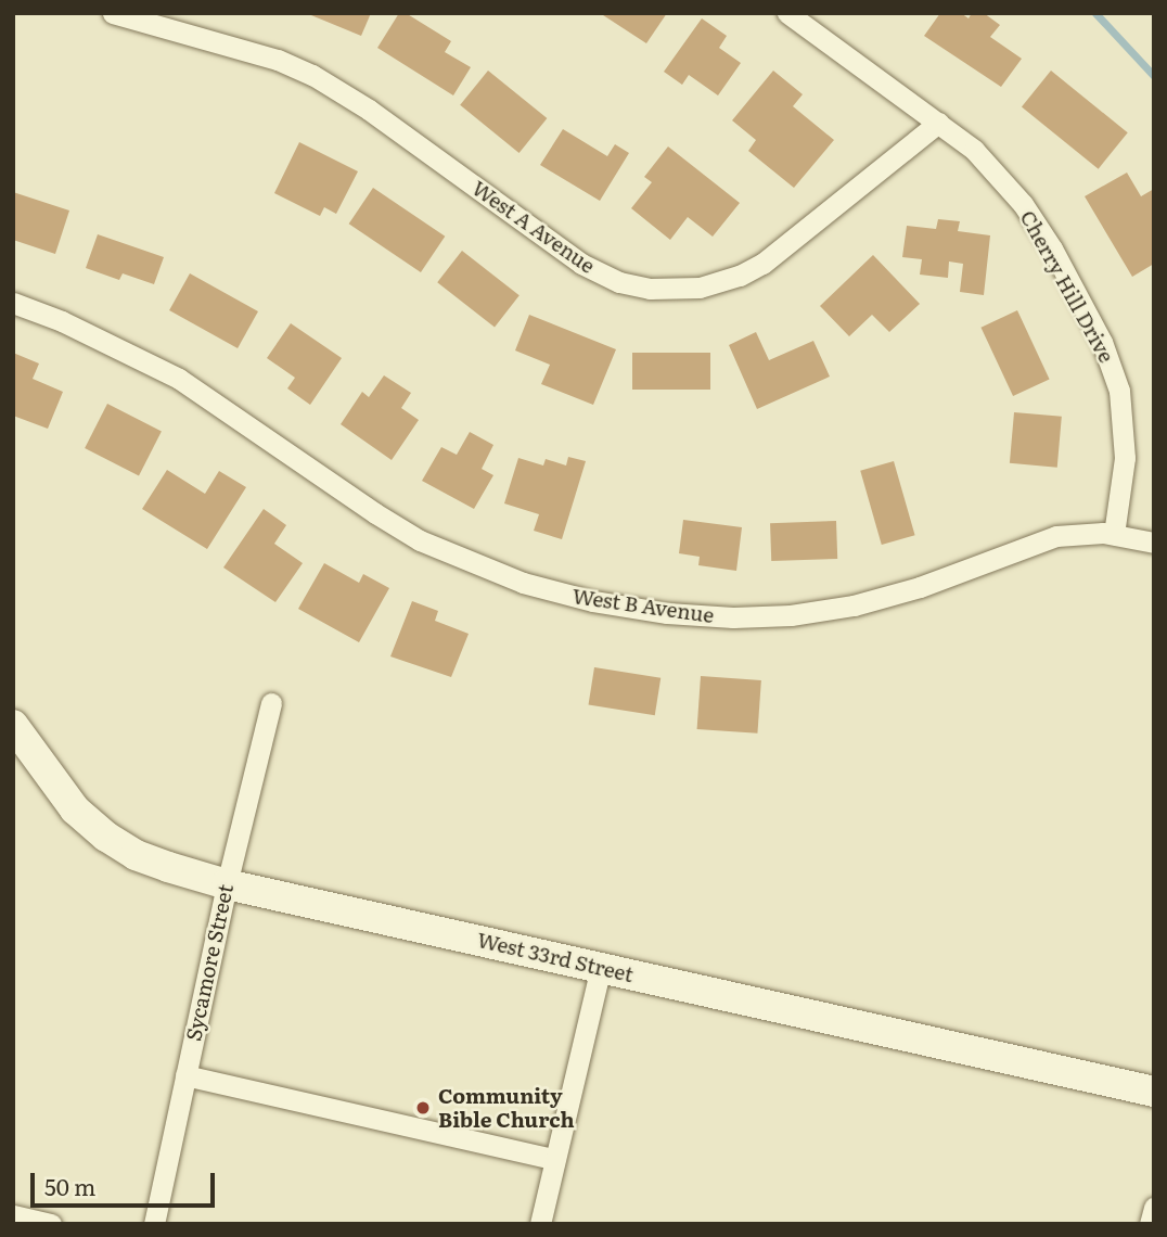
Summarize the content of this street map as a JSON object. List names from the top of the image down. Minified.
{"streets":{"street":["West A Avenue","Cherry Hill Drive","West B Avenue","West 33rd Street","Sycamore Street"]},"crossings":[["West A Avenue","Cherry Hill Drive"],["Cherry Hill Drive","West B Avenue"],["West 33rd Street","Sycamore Street"]],"places":["Community Bible Church"],"scale_bar":"50 m"}
